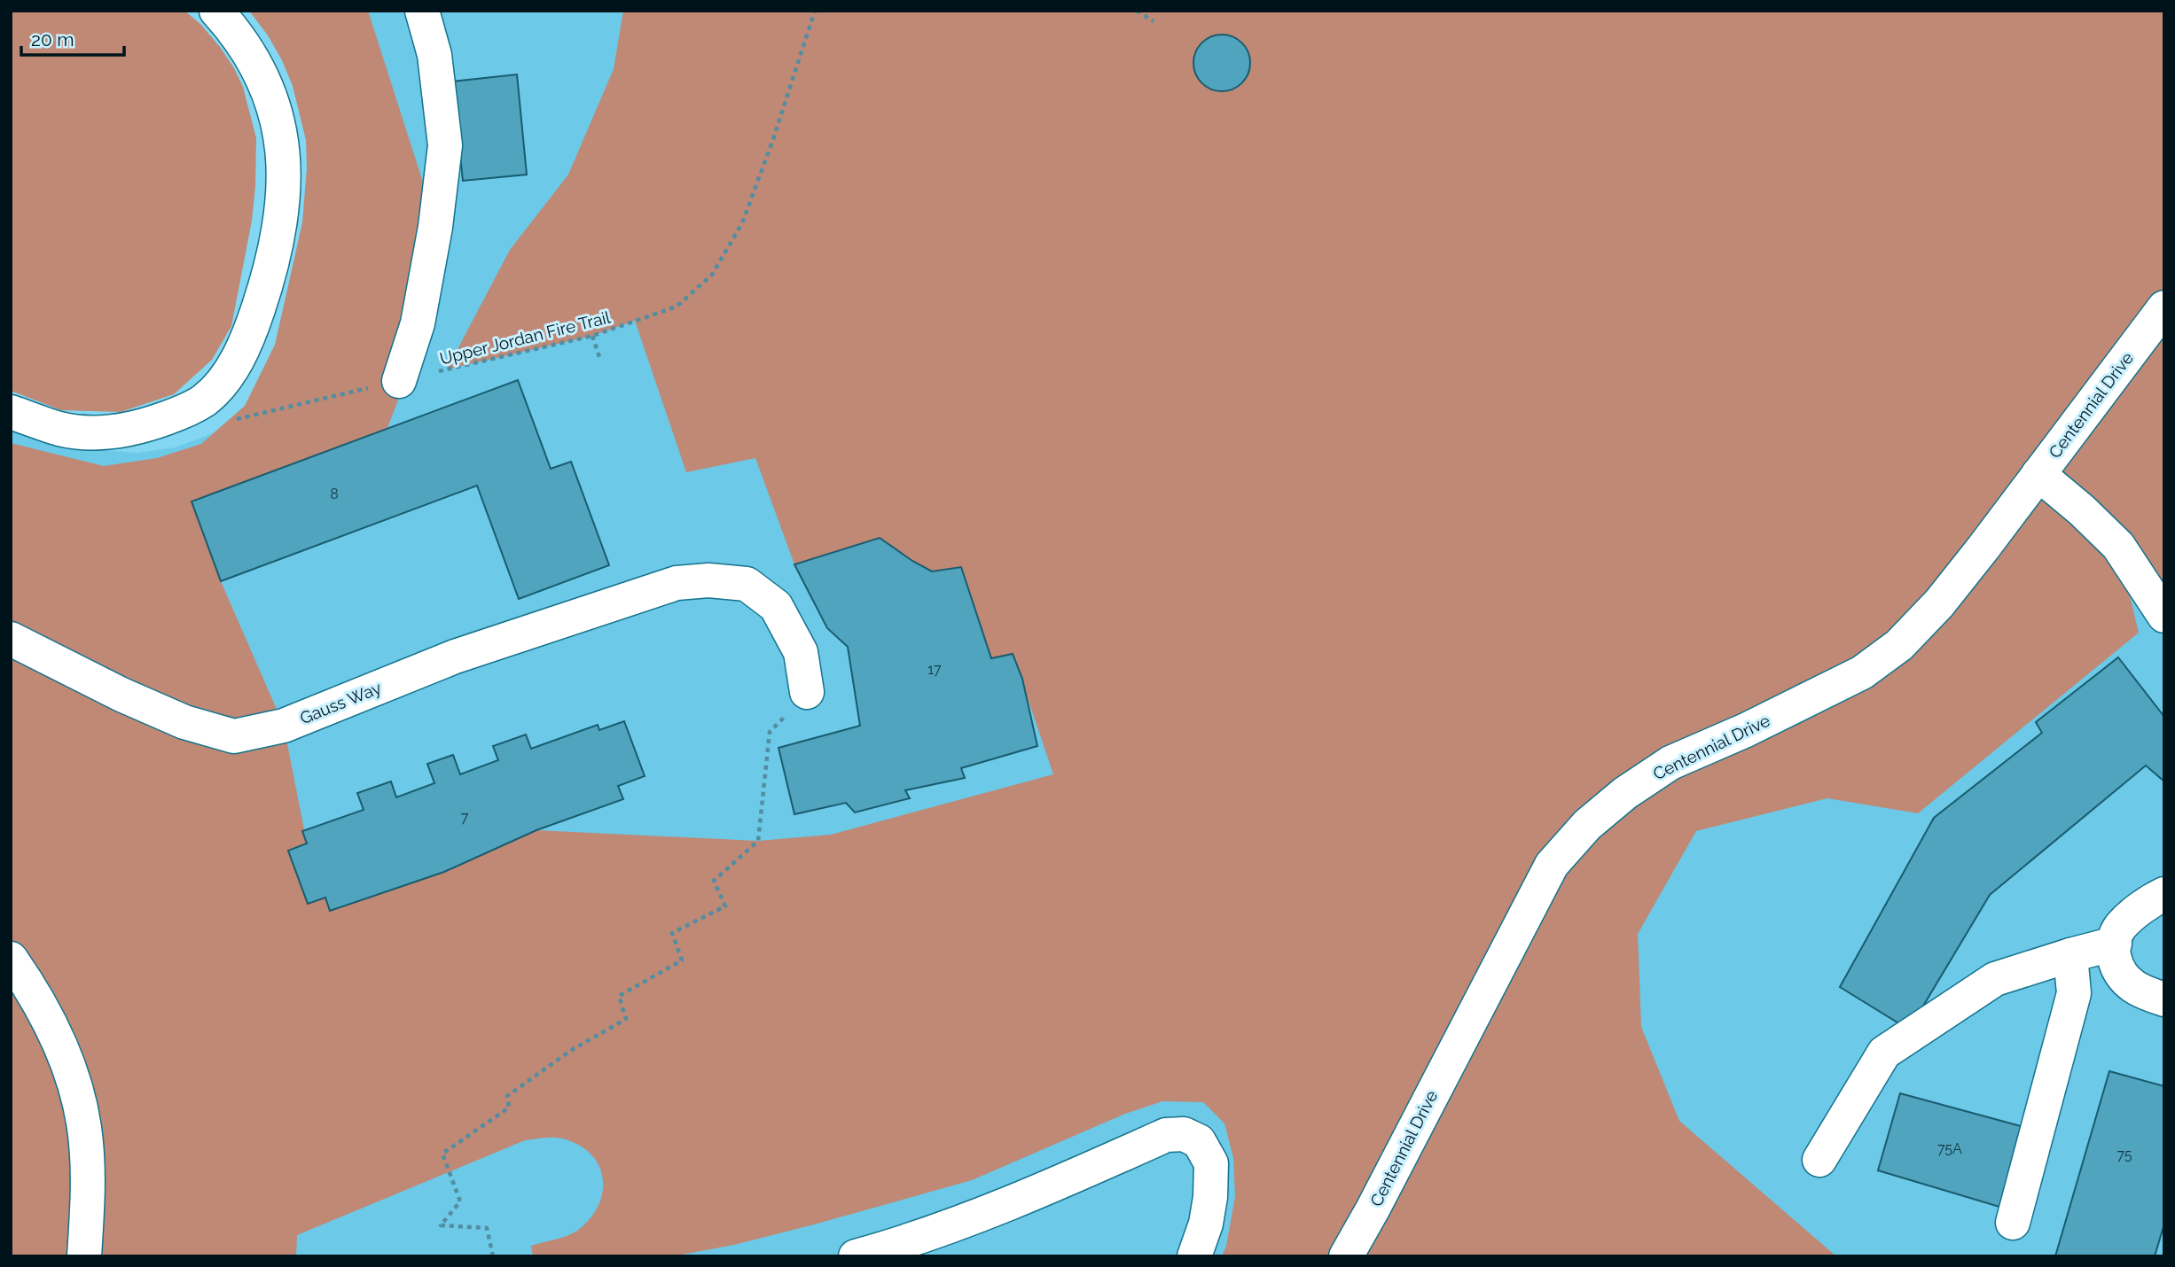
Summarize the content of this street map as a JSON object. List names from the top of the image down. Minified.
{"streets":{"street":["Centennial Drive","Gauss Way"],"path":["Upper Jordan Fire Trail"]},"house_numbers":["8","17","7","75A","75"],"scale_bar":"20 m"}
